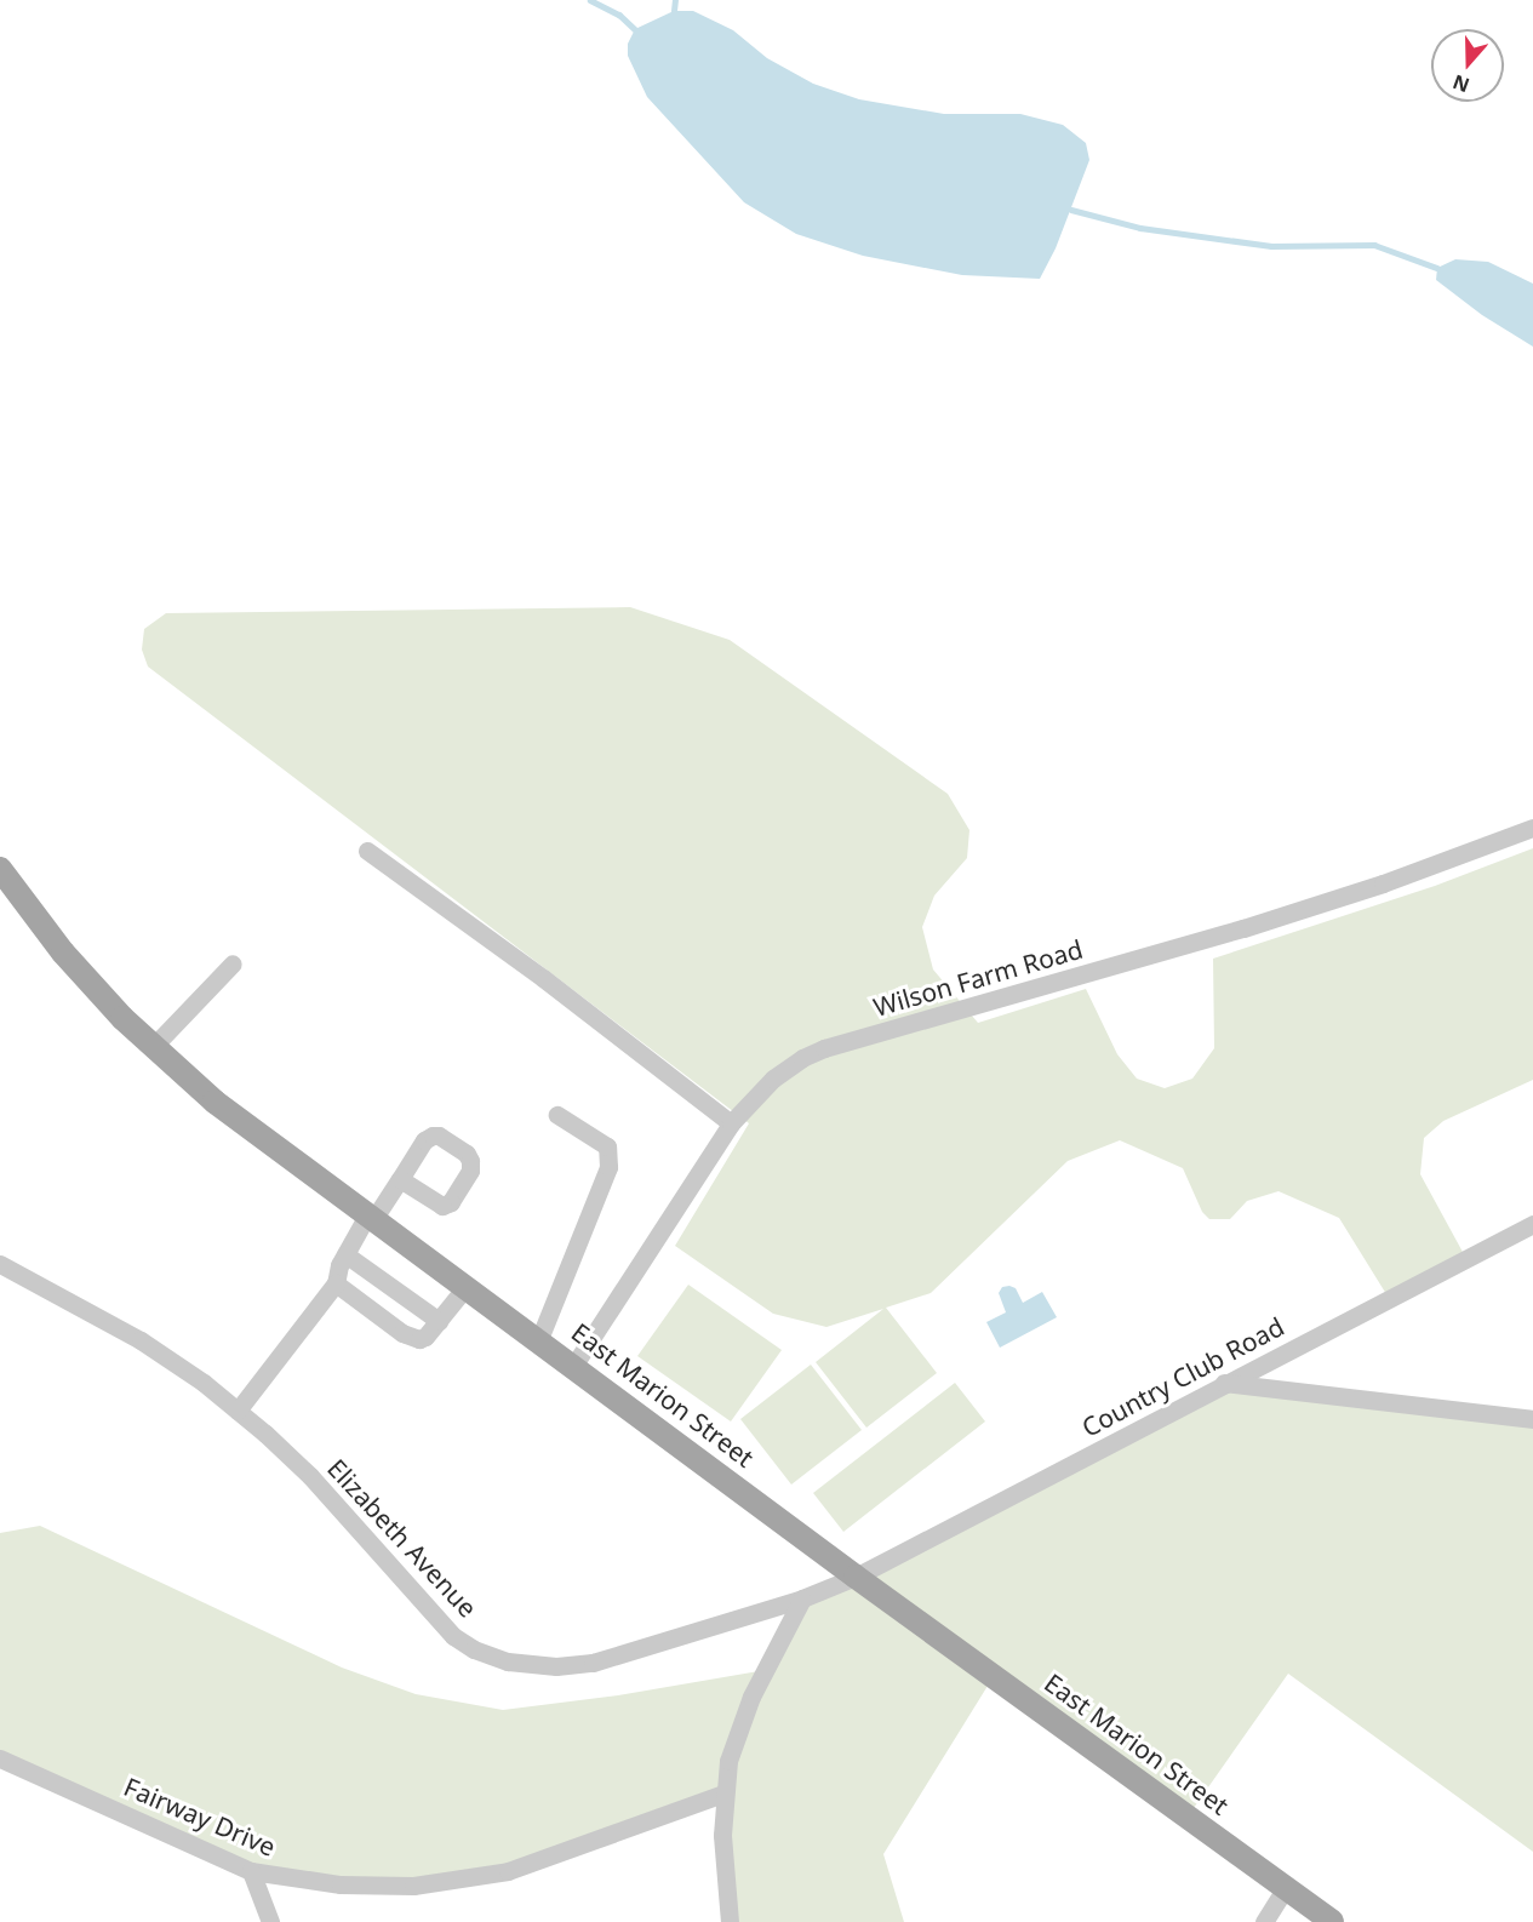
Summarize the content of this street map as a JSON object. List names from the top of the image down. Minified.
{"streets":{"main road":["East Marion Street"],"street":["Wilson Farm Road","Country Club Road","Elizabeth Avenue","Fairway Drive"]},"crossings":[["Wilson Farm Road","East Marion Street"],["Country Club Road","East Marion Street"],["Country Club Road","Elizabeth Avenue"],["East Marion Street","Elizabeth Avenue"]],"north":"bottom"}
